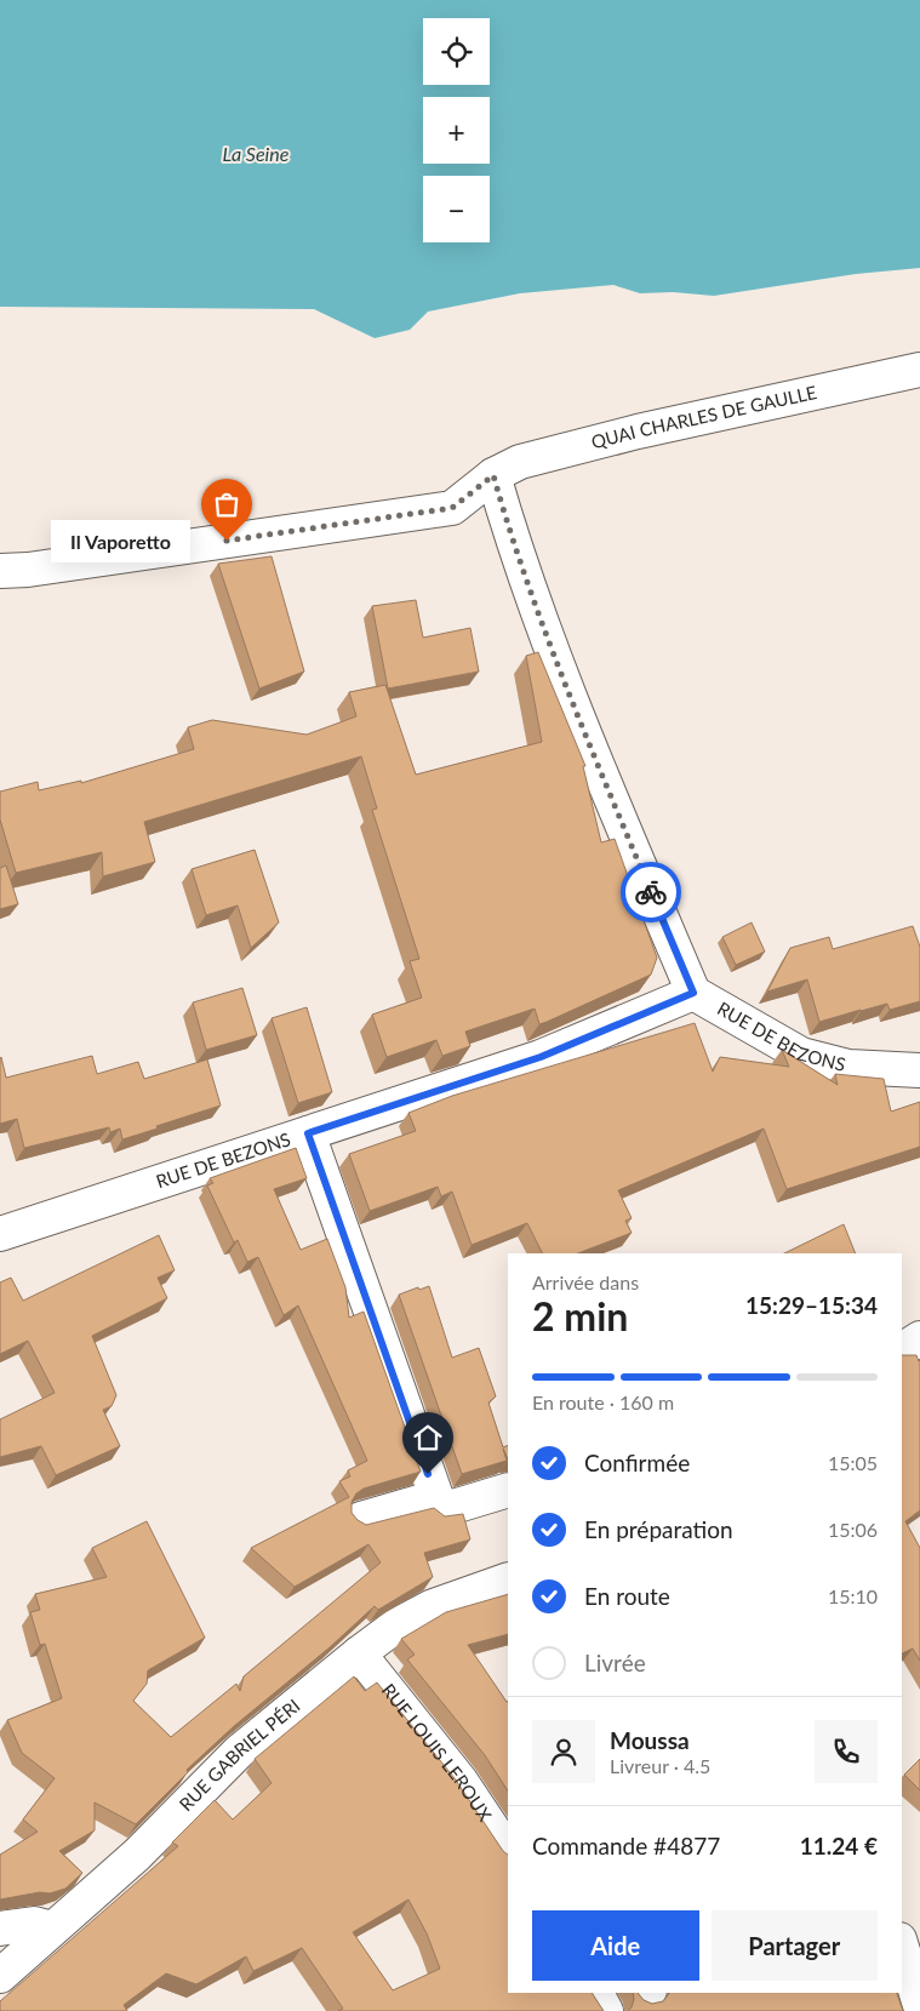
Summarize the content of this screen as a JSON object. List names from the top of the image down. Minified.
{"streets":{"street":["QUAI CHARLES DE GAULLE","RUE DE BEZONS","RUE LOUIS LEROUX","RUE GABRIEL PÉRI"]},"crossings":[["RUE LOUIS LEROUX","RUE GABRIEL PÉRI"]],"water":["La Seine"],"places":["Il Vaporetto"],"page":{"map_buttons":["+","−"],"bubble":"Il Vaporetto","heading":["2 min","Arrivée dans","15:29–15:34"],"panel":["Moussa","Livreur · 4.5","Commande #4877","11.24 €"],"bar":"En route · 160 m","list":[["Confirmée","15:05"],["En préparation","15:06"],["En route","15:10"],"Livrée"],"buttons":["Aide","Partager"]}}
